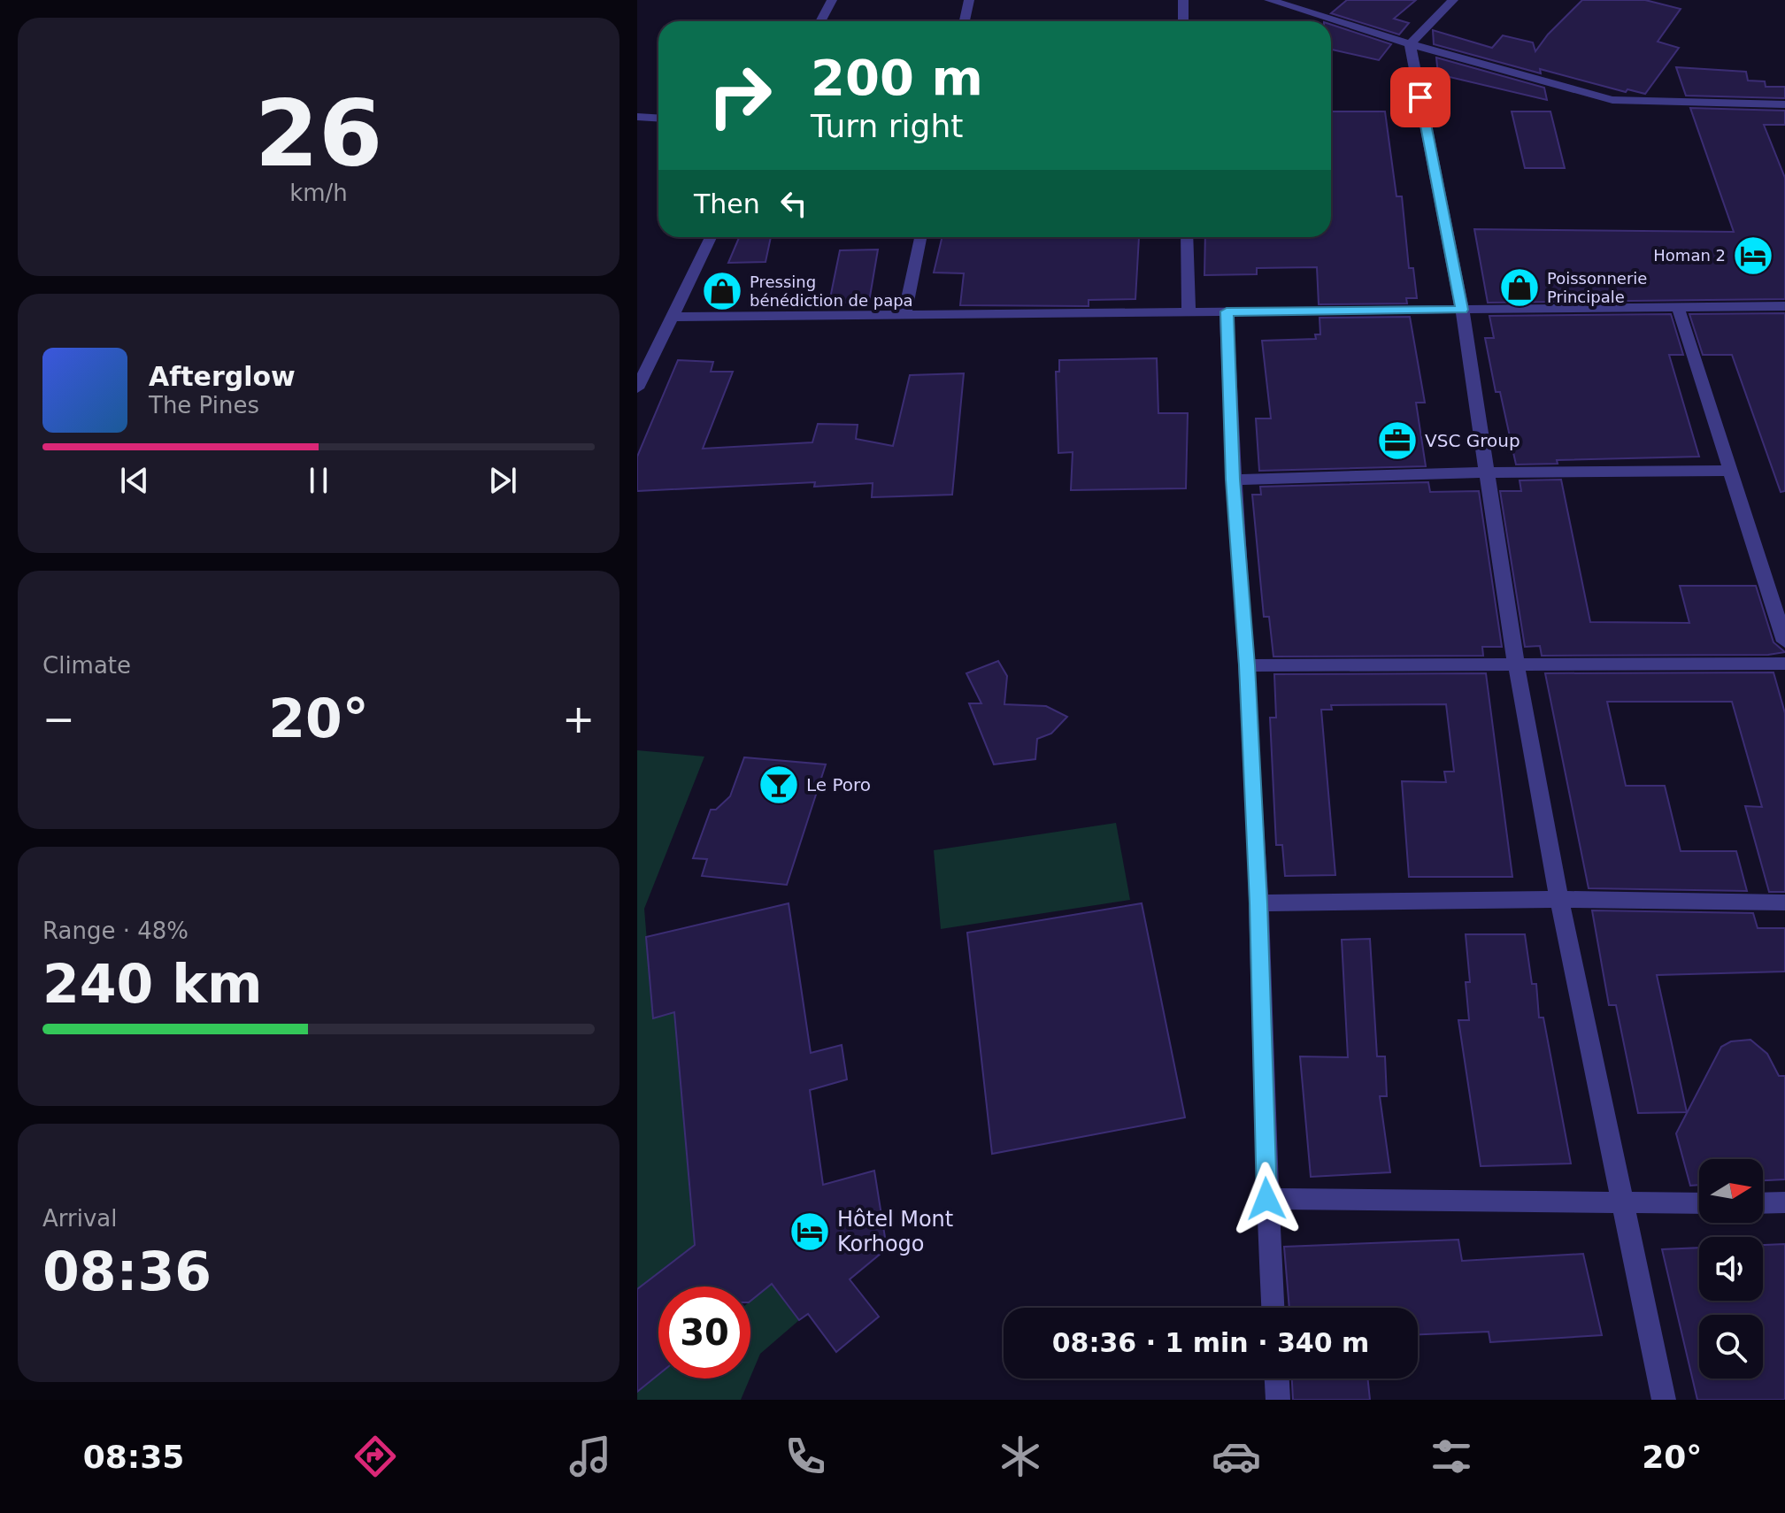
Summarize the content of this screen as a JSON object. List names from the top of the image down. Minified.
{"places":{"hotel":["Homan 2","Hôtel Mont Korhogo"],"shop":["Poissonnerie Principale","Pressing bénédiction de papa"],"office":["VSC Group"],"bar":["Le Poro"]},"north":"right","page":{"tile":[["26","km/h"],"Climate",["Range · 48%","240 km"],["Arrival","08:36"]],"turn":["200 m","Turn right"],"then":"Then","song":["Afterglow","The Pines"],"heat":["−","20°","+"],"limit":"30","trip":"08:36 · 1 min · 340 m","tabs":["08:35","20°"]}}
